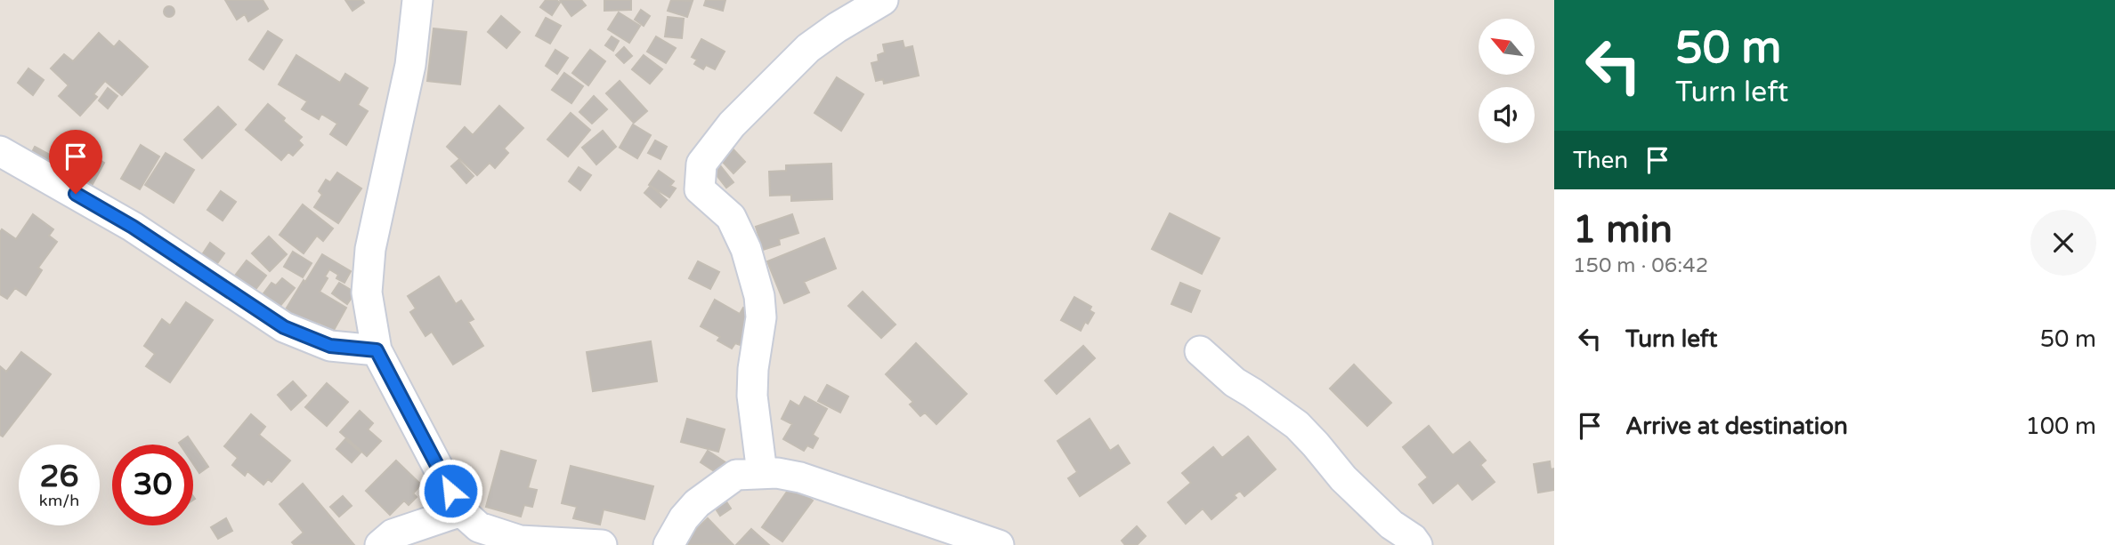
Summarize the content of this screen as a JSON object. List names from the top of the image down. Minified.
{"north":"top left","page":{"turn":["50 m","Turn left"],"then":"Then","heading":["1 min","150 m · 06:42"],"list":[{"name":"Turn left","value":"50 m"},{"name":"Arrive at destination","value":"100 m"}],"speed":"26 km/h","limit":"30"}}
